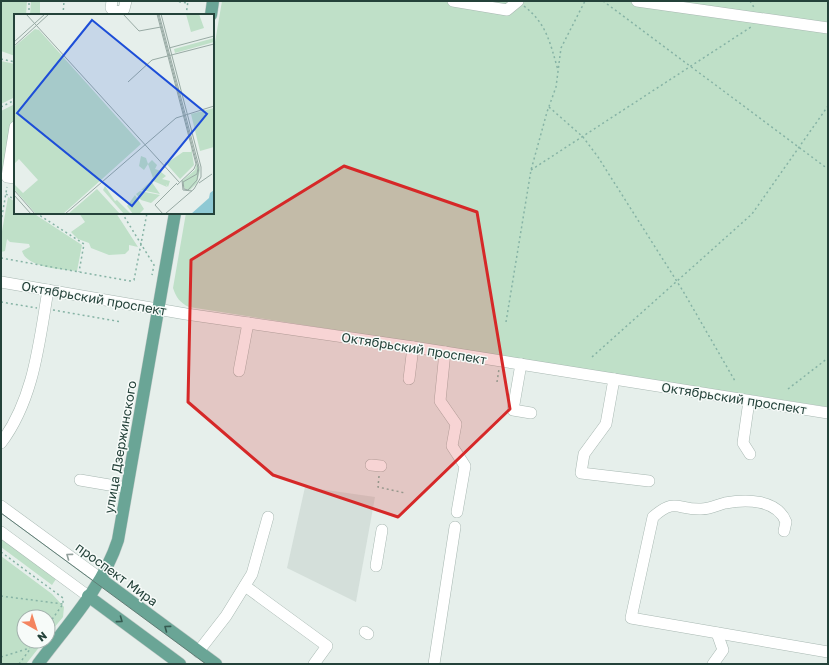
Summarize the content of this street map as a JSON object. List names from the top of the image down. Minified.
{"streets":{"main road":["улица Дзержинского","проспект Мира"],"street":["Октябрьский проспект"]},"crossings":[["Октябрьский проспект","улица Дзержинского"],["улица Дзержинского","проспект Мира"]],"north":"bottom right"}
